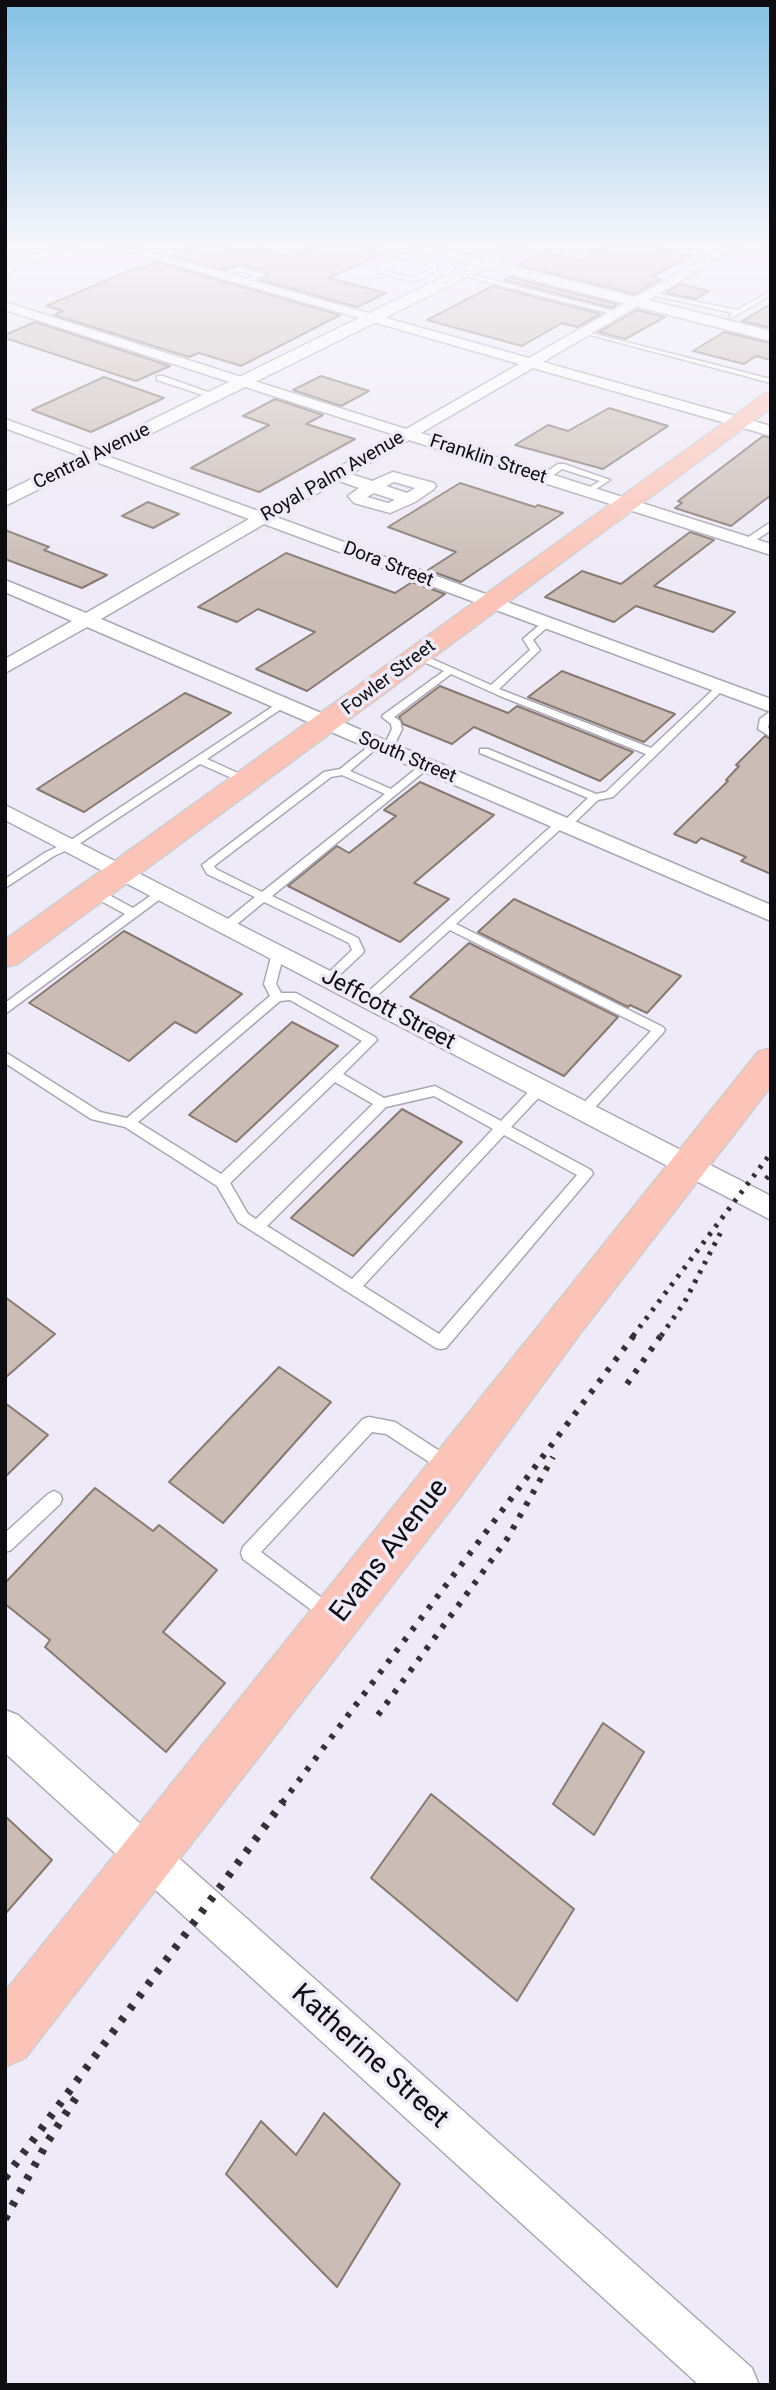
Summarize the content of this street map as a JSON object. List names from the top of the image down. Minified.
{"streets":{"main road":["Fowler Street","Evans Avenue"],"street":["Central Avenue","Franklin Street","Royal Palm Avenue","Dora Street","South Street","Jeffcott Street","Katherine Street"]},"crossings":[["Central Avenue","Franklin Street"],["Central Avenue","Dora Street"],["Franklin Street","Royal Palm Avenue"],["Franklin Street","Fowler Street"],["Royal Palm Avenue","Dora Street"],["Royal Palm Avenue","South Street"],["Dora Street","Fowler Street"],["Fowler Street","South Street"],["Fowler Street","Jeffcott Street"],["Jeffcott Street","Evans Avenue"],["Evans Avenue","Katherine Street"]]}
